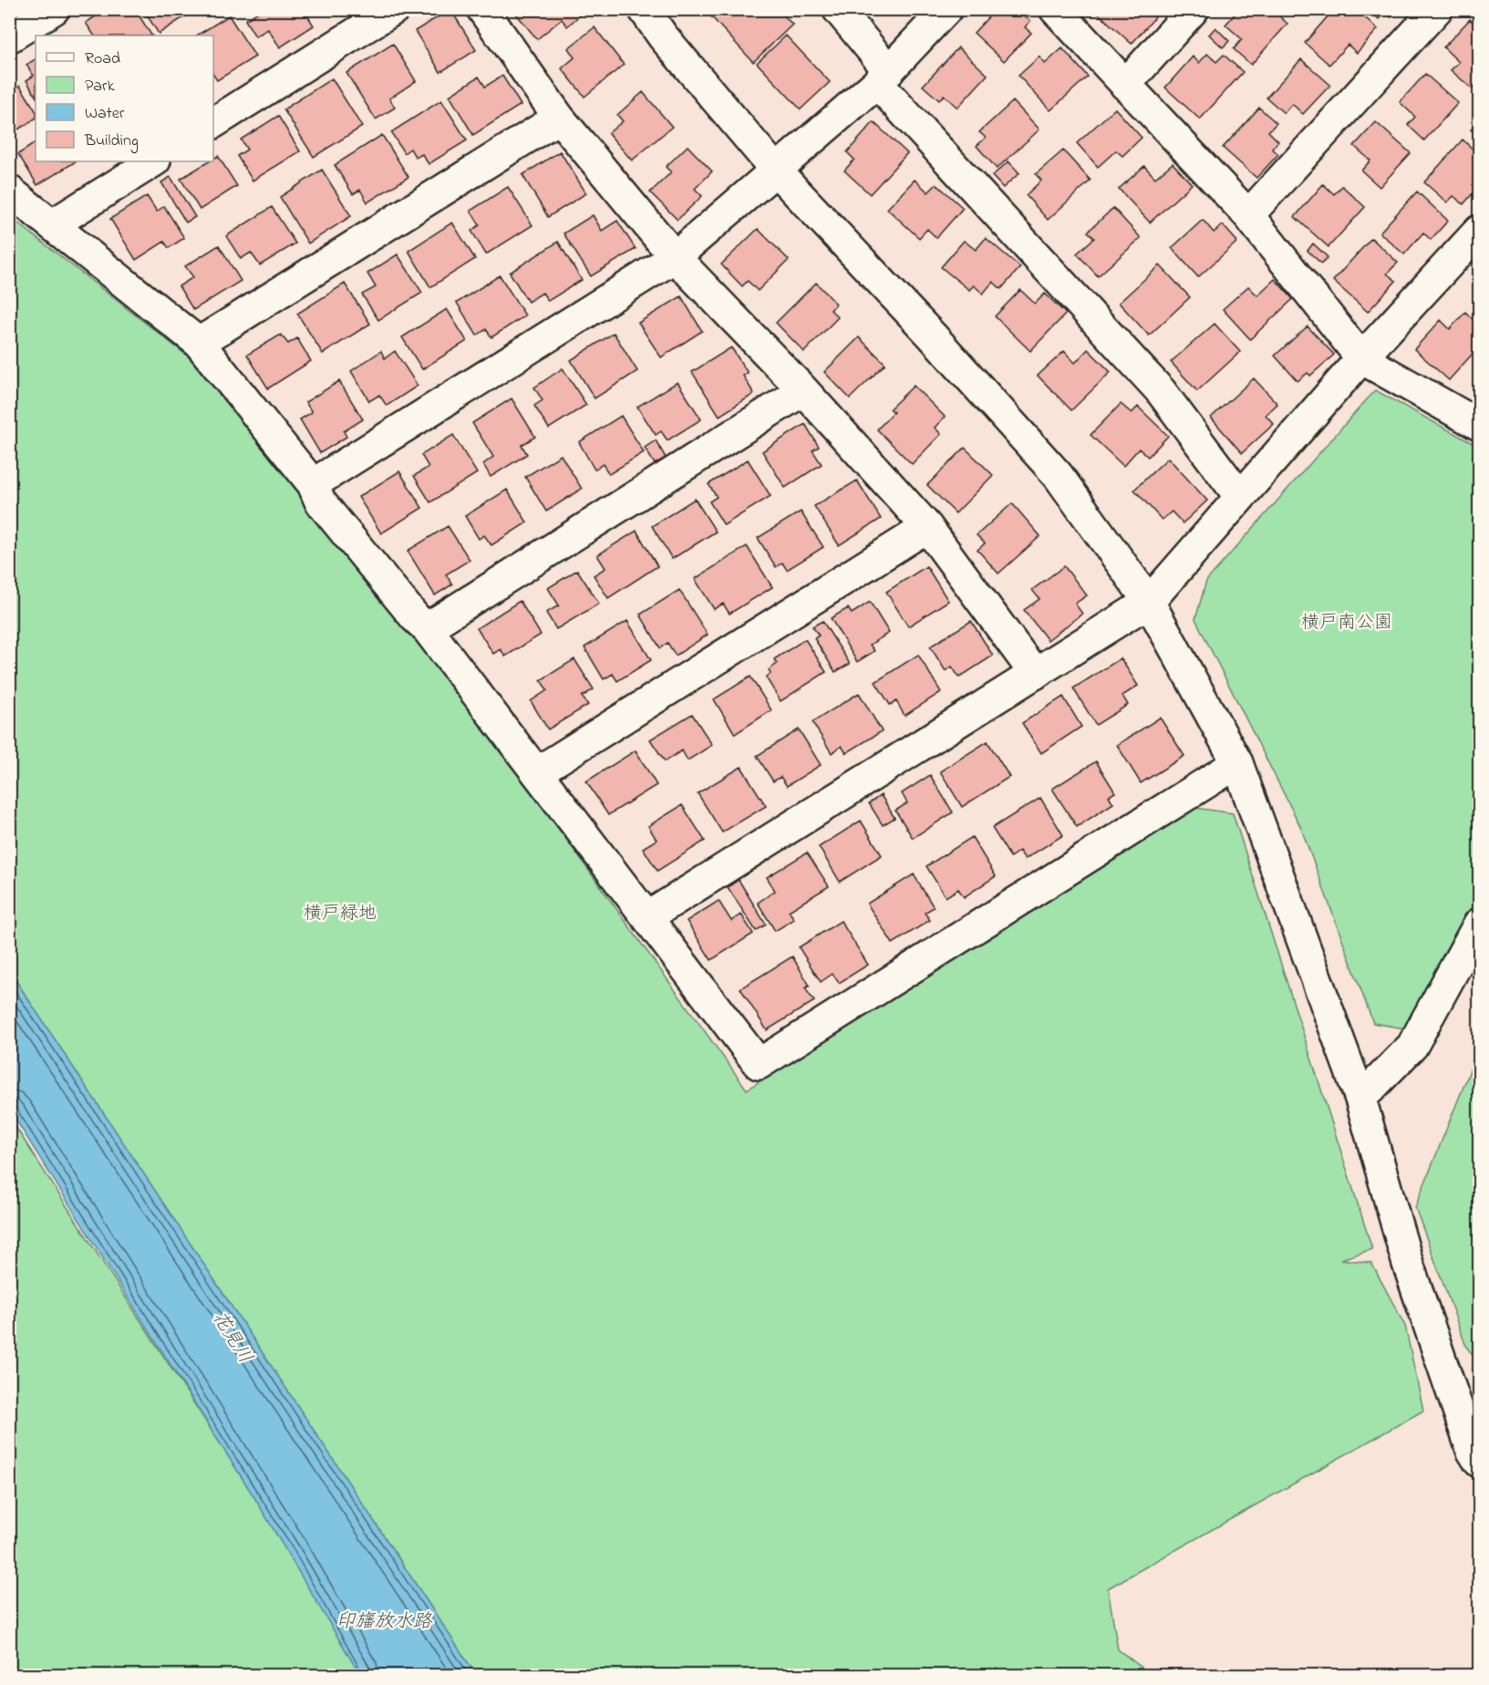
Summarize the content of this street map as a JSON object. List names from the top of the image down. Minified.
{"water":["花見川","印旛放水路"],"parks":["横戸南公園","横戸緑地"],"legend":["Road","Park","Water","Building"]}
